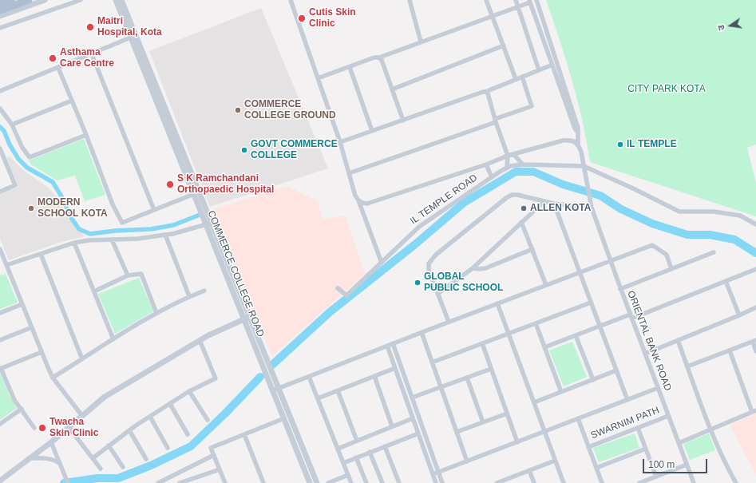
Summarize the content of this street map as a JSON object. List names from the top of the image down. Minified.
{"streets":{"street":["IL TEMPLE ROAD","COMMERCE COLLEGE ROAD","ORIENTAL BANK ROAD","SWARNIM PATH"]},"crossings":[["IL TEMPLE ROAD","ORIENTAL BANK ROAD"],["ORIENTAL BANK ROAD","SWARNIM PATH"]],"parks":["CITY PARK KOTA"],"places":["Cutis Skin Clinic","Maitri Hospital, Kota","Asthama Care Centre","COMMERCE COLLEGE GROUND","IL TEMPLE","GOVT COMMERCE COLLEGE","S K Ramchandani Orthopaedic Hospital","MODERN SCHOOL KOTA","ALLEN KOTA","GLOBAL PUBLIC SCHOOL","Twacha Skin Clinic"],"scale_bar":"100 m","north":"left"}
